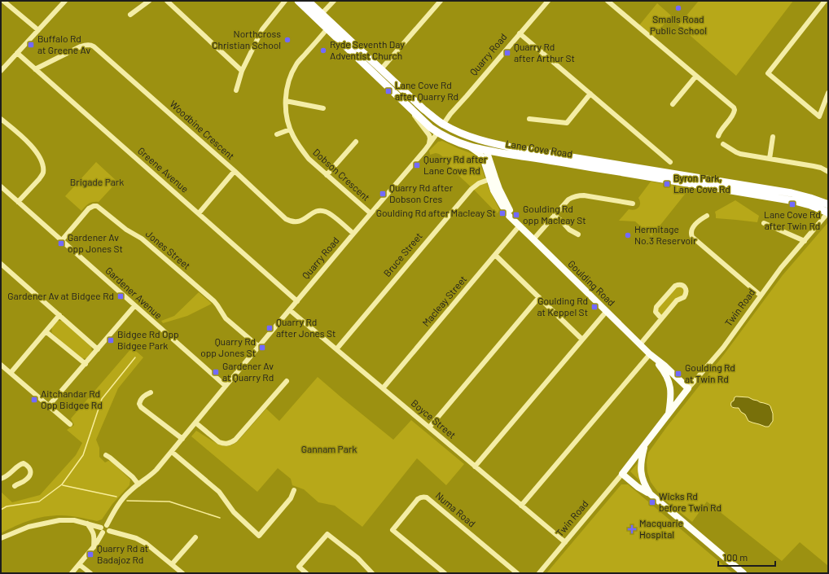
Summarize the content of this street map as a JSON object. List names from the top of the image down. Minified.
{"streets":{"highway":["Quarry Road","Lane Cove Road"],"main road":["Goulding Road","Twin Road"],"street":["Woodbine Crescent","Greene Avenue","Dobson Crescent","Jones Street","Bruce Street","Gardener Avenue","Macleay Street","Boyce Street","Numa Road"]},"crossings":[["Quarry Road","Woodbine Crescent"],["Quarry Road","Lane Cove Road"],["Quarry Road","Greene Avenue"],["Quarry Road","Dobson Crescent"],["Quarry Road","Jones Street"],["Quarry Road","Gardener Avenue"],["Quarry Road","Boyce Street"],["Woodbine Crescent","Greene Avenue"],["Lane Cove Road","Dobson Crescent"],["Lane Cove Road","Goulding Road"],["Lane Cove Road","Twin Road"],["Jones Street","Gardener Avenue"],["Bruce Street","Goulding Road"],["Bruce Street","Boyce Street"],["Goulding Road","Macleay Street"],["Goulding Road","Twin Road"],["Macleay Street","Boyce Street"],["Twin Road","Boyce Street"]],"parks":["Brigade Park","Gannam Park"],"places":{"other":["Smalls Road Public School","Northcross Christian School","Ryde Seventh Day Adventist Church","Hermitage No.3 Reservoir"],"transit":["Buffalo Rd at Greene Av","Quarry Rd after Arthur St","Lane Cove Rd after Quarry Rd","Quarry Rd after Lane Cove Rd","Byron Park, Lane Cove Rd","Quarry Rd after Dobson Cres","Lane Cove Rd after Twin Rd","Goulding Rd after Macleay St","Goulding Rd opp Macleay St","Gardener Av opp Jones St","Gardener Av at Bidgee Rd","Goulding Rd at Keppel St","Quarry Rd after Jones St","Bidgee Rd Opp Bidgee Park","Quarry Rd opp Jones St","Gardener Av at Quarry Rd","Goulding Rd at Twin Rd","Aitchandar Rd Opp Bidgee Rd","Wicks Rd before Twin Rd","Quarry Rd at Badajoz Rd"],"health":["Macquarie Hospital"]},"scale_bar":"100 m"}
